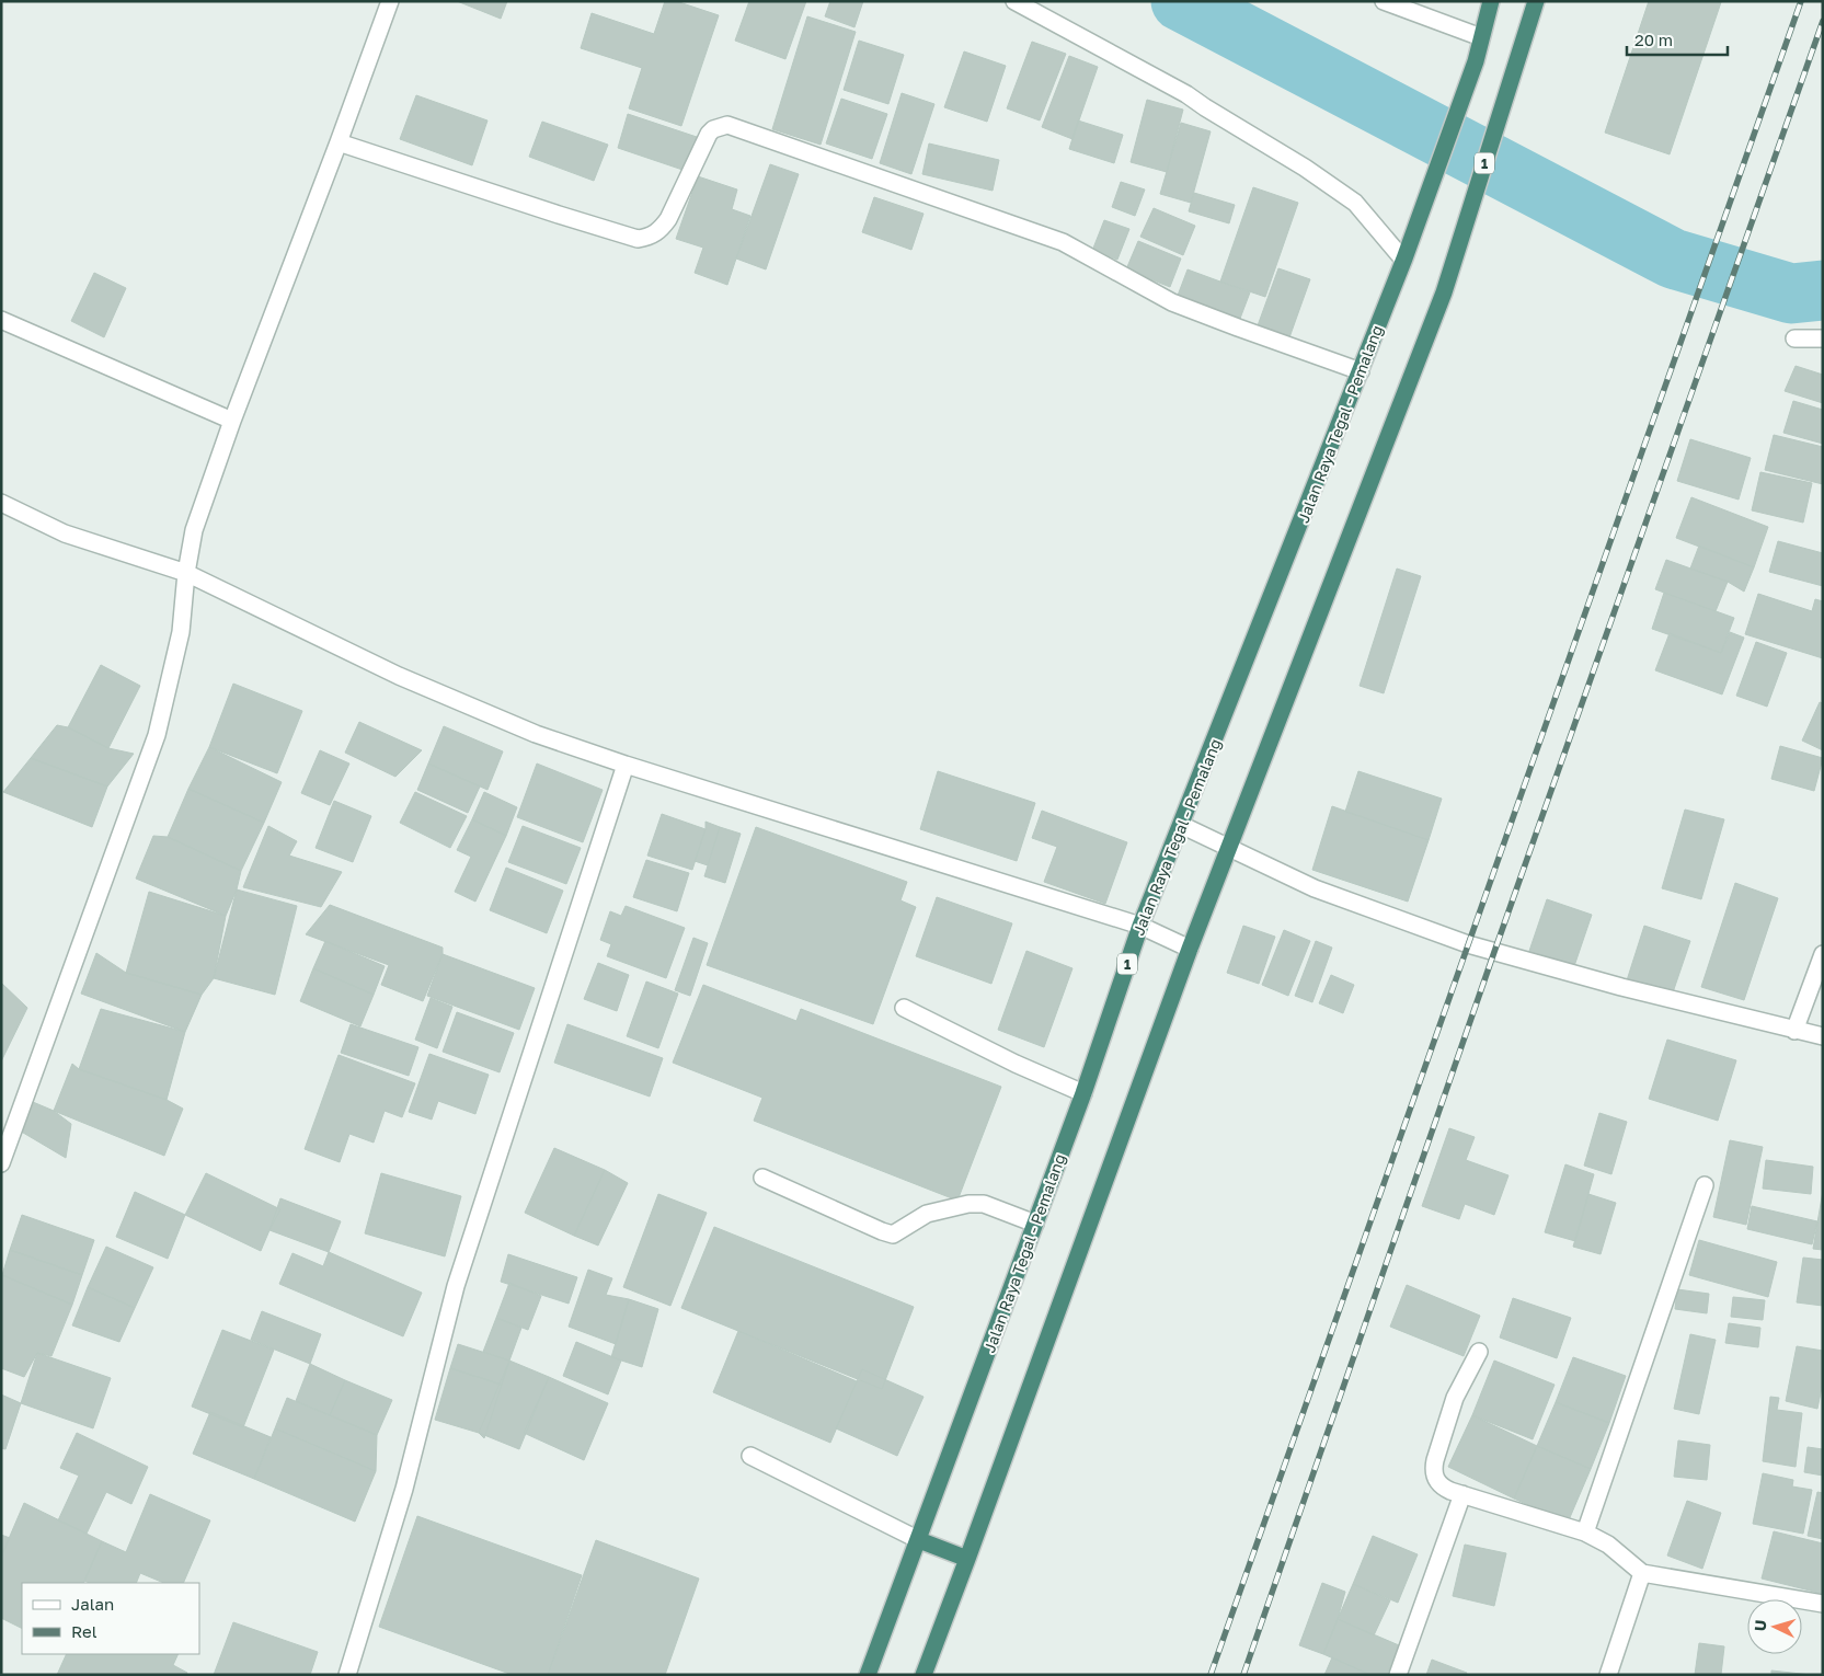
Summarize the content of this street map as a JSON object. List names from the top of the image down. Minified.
{"streets":{"highway":["1","Jalan Raya Tegal - Pemalang"]},"legend":["Jalan","Rel"],"scale_bar":"20 m","north":"left"}
